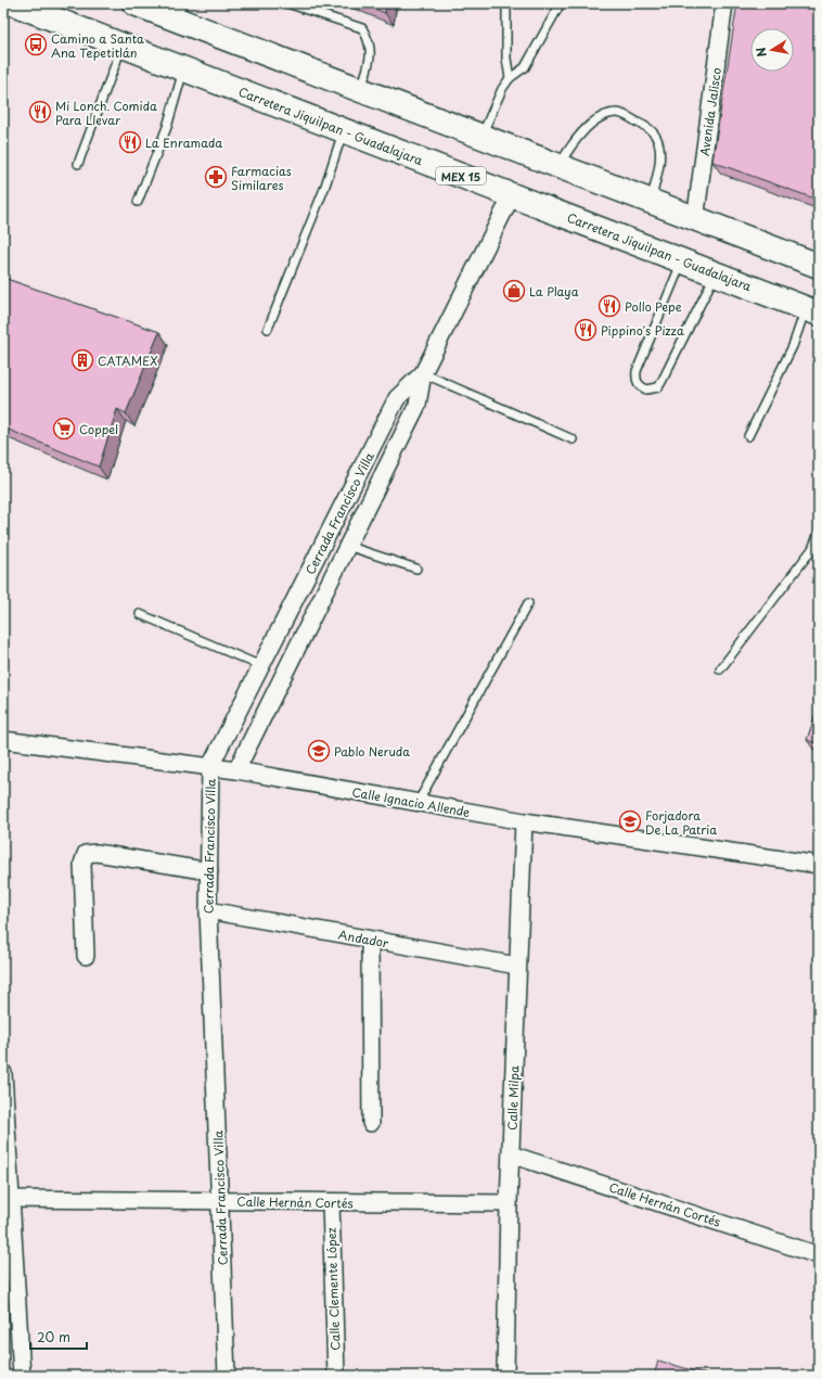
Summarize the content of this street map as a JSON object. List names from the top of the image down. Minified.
{"streets":{"highway":["Carretera Jiquilpan - Guadalajara","MEX 15"],"street":["Avenida Jalisco","Cerrada Francisco Villa","Calle Ignacio Allende","Andador","Calle Milpa","Calle Hernán Cortés","Calle Clemente López"]},"crossings":[["Carretera Jiquilpan - Guadalajara","Cerrada Francisco Villa"],["Cerrada Francisco Villa","Calle Ignacio Allende"],["Cerrada Francisco Villa","Andador"],["Cerrada Francisco Villa","Calle Hernán Cortés"],["Calle Ignacio Allende","Calle Milpa"],["Andador","Calle Milpa"],["Calle Milpa","Calle Hernán Cortés"],["Calle Hernán Cortés","Calle Clemente López"]],"places":{"bus stop":["Camino a Santa Ana Tepetitlán"],"restaurant":["Mi Lonch. Comida Para Llevar","La Enramada","Pollo Pepe","Pippino's Pizza"],"pharmacy":["Farmacias Similares"],"shop":["La Playa"],"building":["CATAMEX"],"supermarket":["Coppel"],"school or university":["Pablo Neruda","Forjadora De La Patria"]},"scale_bar":"20 m","north":"left"}
